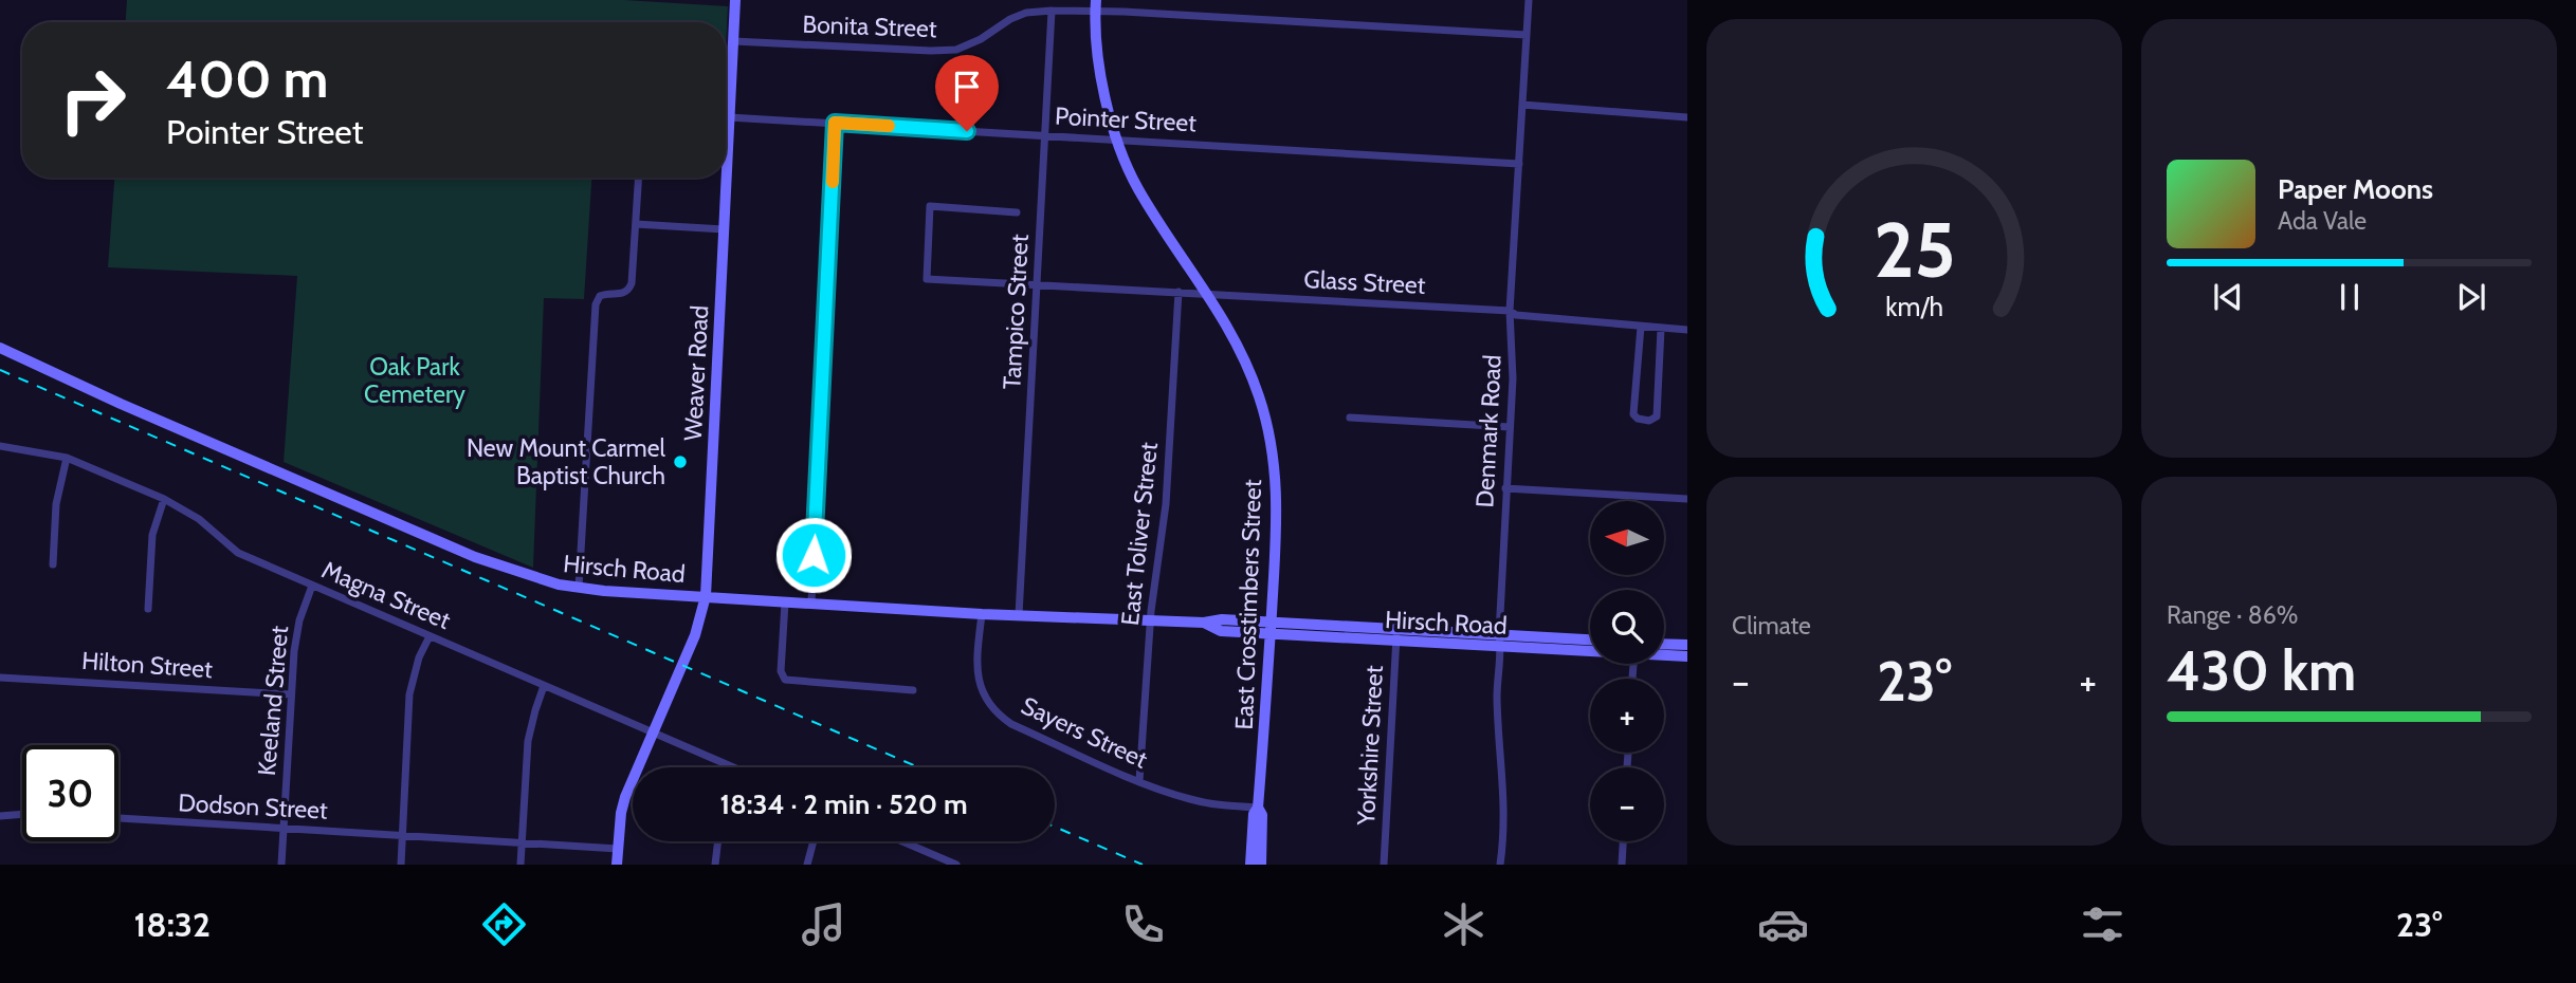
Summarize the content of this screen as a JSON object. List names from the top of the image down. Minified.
{"streets":{"main road":["Weaver Road","Hirsch Road","East Crosstimbers Street"],"street":["Bonita Street","Pointer Street","Glass Street","Tampico Street","Denmark Road","East Toliver Street","Magna Street","Hilton Street","Keeland Street","Sayers Street","Yorkshire Street","Dodson Street"]},"crossings":[["Bonita Street","Tampico Street"],["Bonita Street","Weaver Road"],["Bonita Street","Denmark Road"],["Bonita Street","East Crosstimbers Street"],["Pointer Street","Tampico Street"],["Pointer Street","Weaver Road"],["Pointer Street","Denmark Road"],["Pointer Street","East Crosstimbers Street"],["Glass Street","Tampico Street"],["Glass Street","Denmark Road"],["Glass Street","East Toliver Street"],["Glass Street","East Crosstimbers Street"],["Tampico Street","Hirsch Road"],["Weaver Road","Hirsch Road"],["Weaver Road","Magna Street"],["Weaver Road","Dodson Street"],["Denmark Road","Hirsch Road"],["East Toliver Street","Hirsch Road"],["East Toliver Street","Sayers Street"],["Hirsch Road","East Crosstimbers Street"],["Hirsch Road","Sayers Street"],["Hirsch Road","Yorkshire Street"],["Magna Street","Keeland Street"],["East Crosstimbers Street","Sayers Street"],["Hilton Street","Keeland Street"],["Keeland Street","Dodson Street"]],"parks":["Oak Park Cemetery"],"places":["New Mount Carmel Baptist Church"],"north":"left","page":{"turn":["400 m","Pointer Street"],"song":["Paper Moons","Ada Vale"],"tile":["Climate",["Range · 86%","430 km"]],"map_buttons":["+","−"],"heat":["−","23°","+"],"limit":"30","trip":"18:34 · 2 min · 520 m","tabs":["18:32","23°"],"gauge":["25","km/h"]}}
